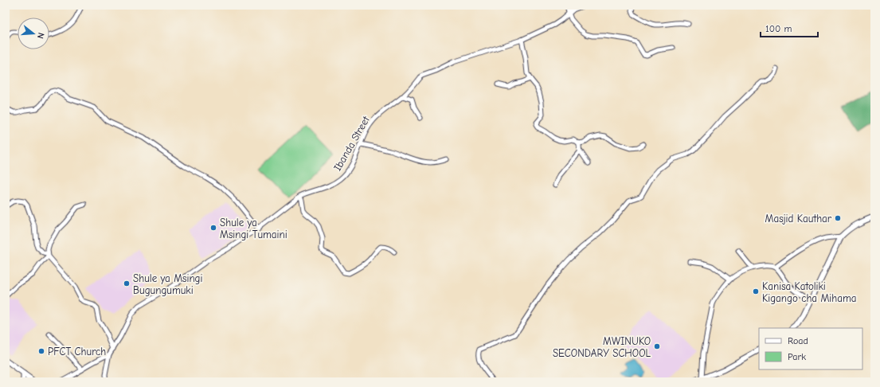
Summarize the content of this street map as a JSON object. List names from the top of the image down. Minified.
{"streets":{"street":["Ibanda Street"]},"places":["Masjid Kauthar","Shule ya Msingi Tumaini","Shule ya Msingi Bugungumuki","Kanisa Katoliki Kigango cha Mihama","MWINUKO SECONDARY SCHOOL","PFCT Church"],"legend":["Road","Park"],"scale_bar":"100 m","north":"right"}
